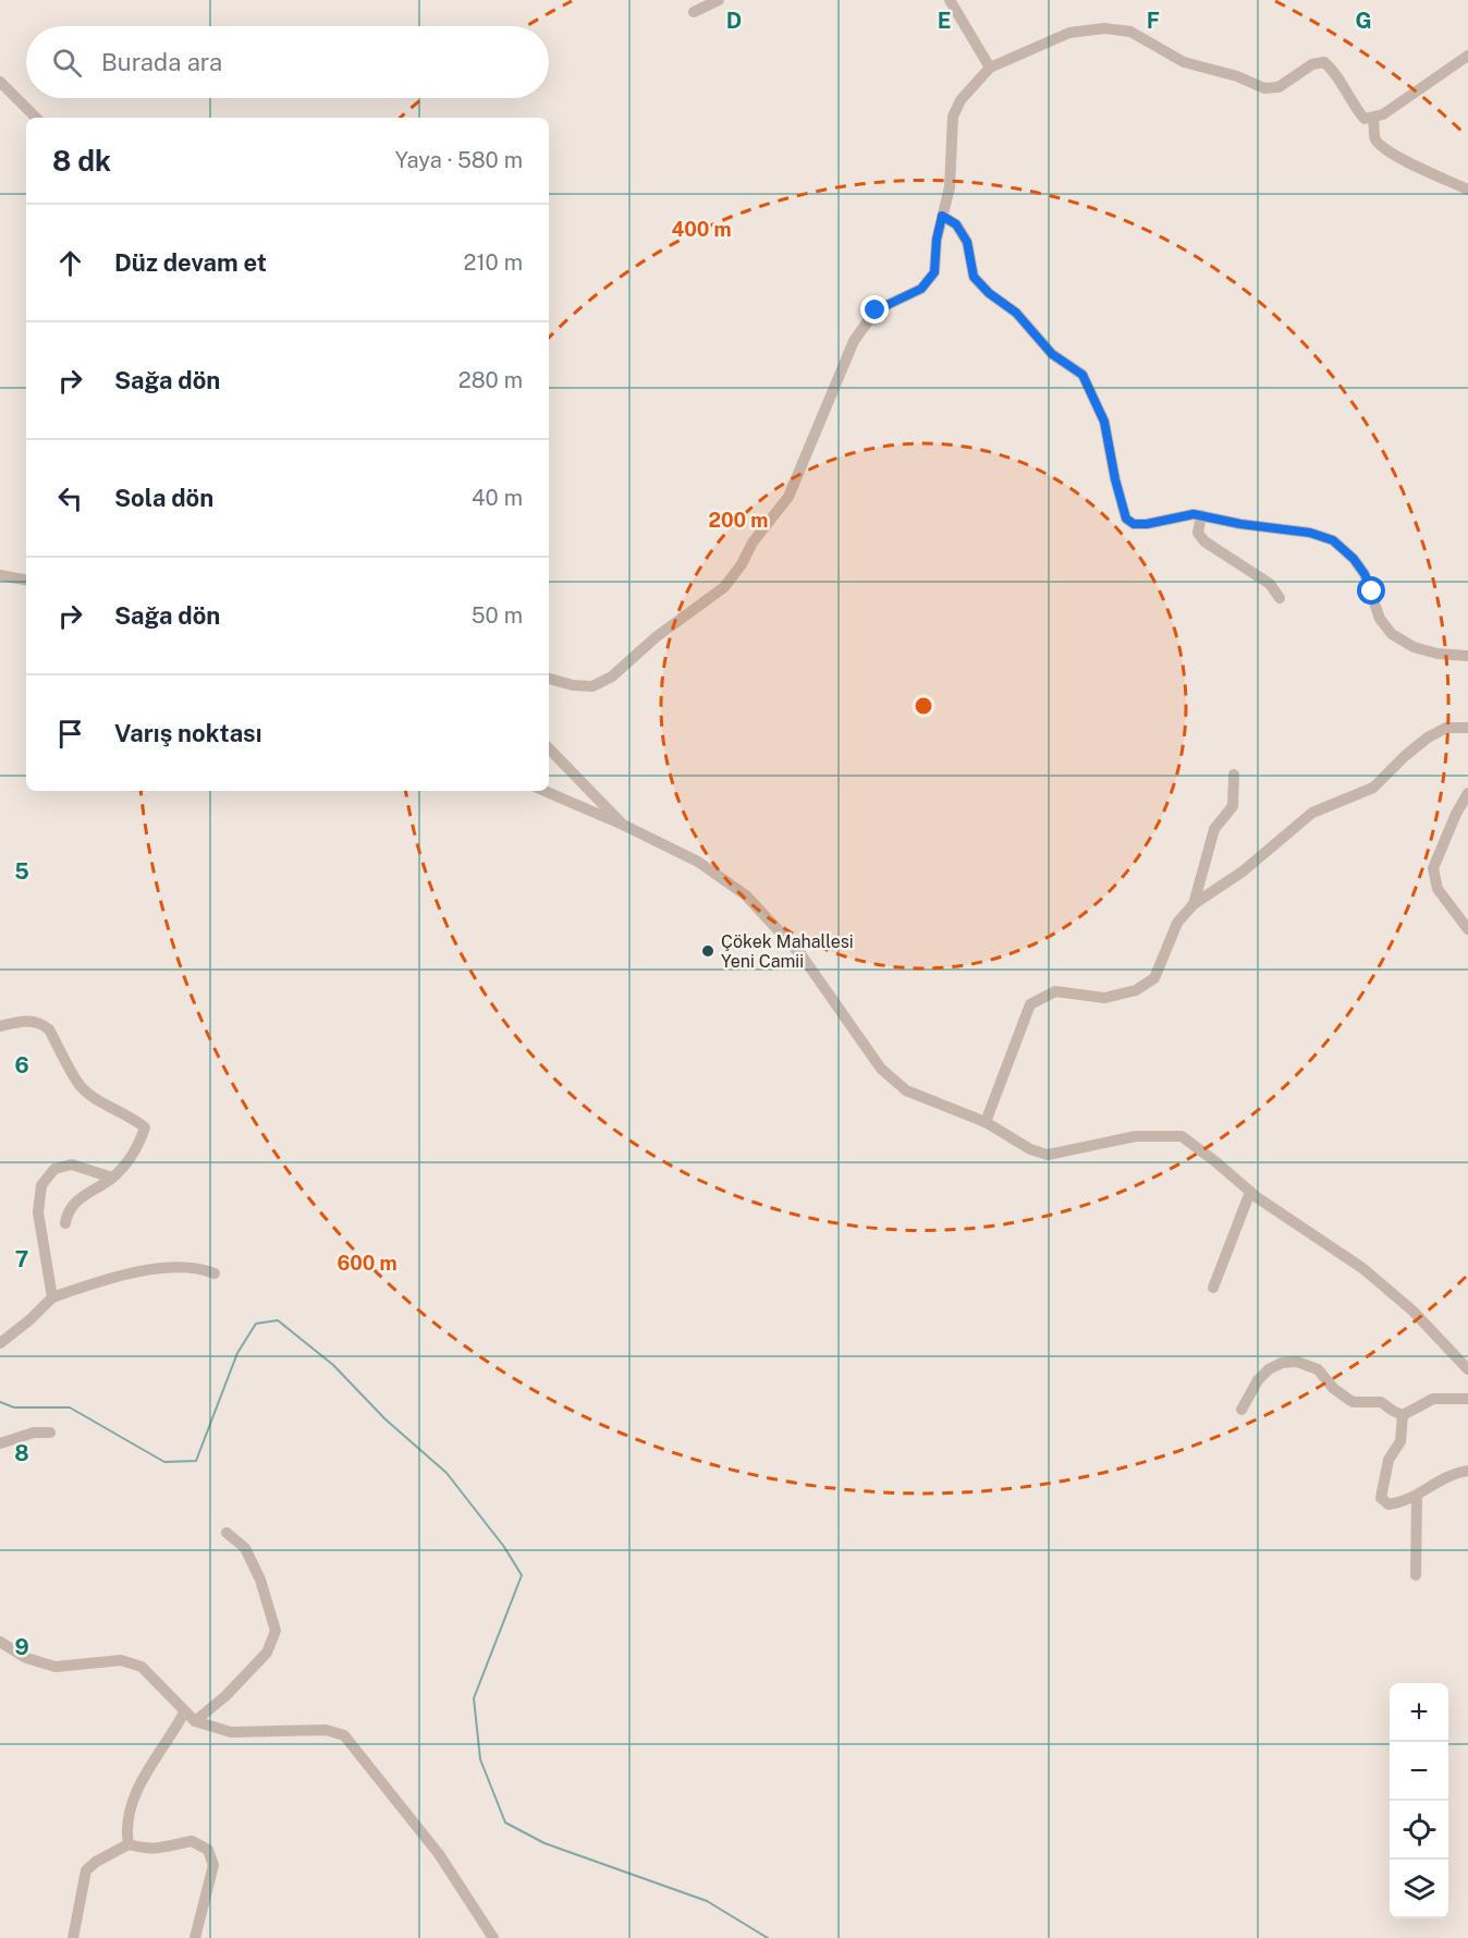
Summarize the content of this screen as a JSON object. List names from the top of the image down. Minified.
{"places":["Çökek Mahallesi Yeni Camii"],"page":{"search":"Burada ara","heading":["8 dk","Yaya · 580 m"],"list":[["Düz devam et","210 m"],["Sağa dön","280 m"],["Sola dön","40 m"],["Sağa dön","50 m"],"Varış noktası"],"map_buttons":["+","−"]},"grid":{"columns":["D","E","F","G"],"rows":["5","6","7","8","9"]},"rings":["400 m","200 m","600 m"]}
